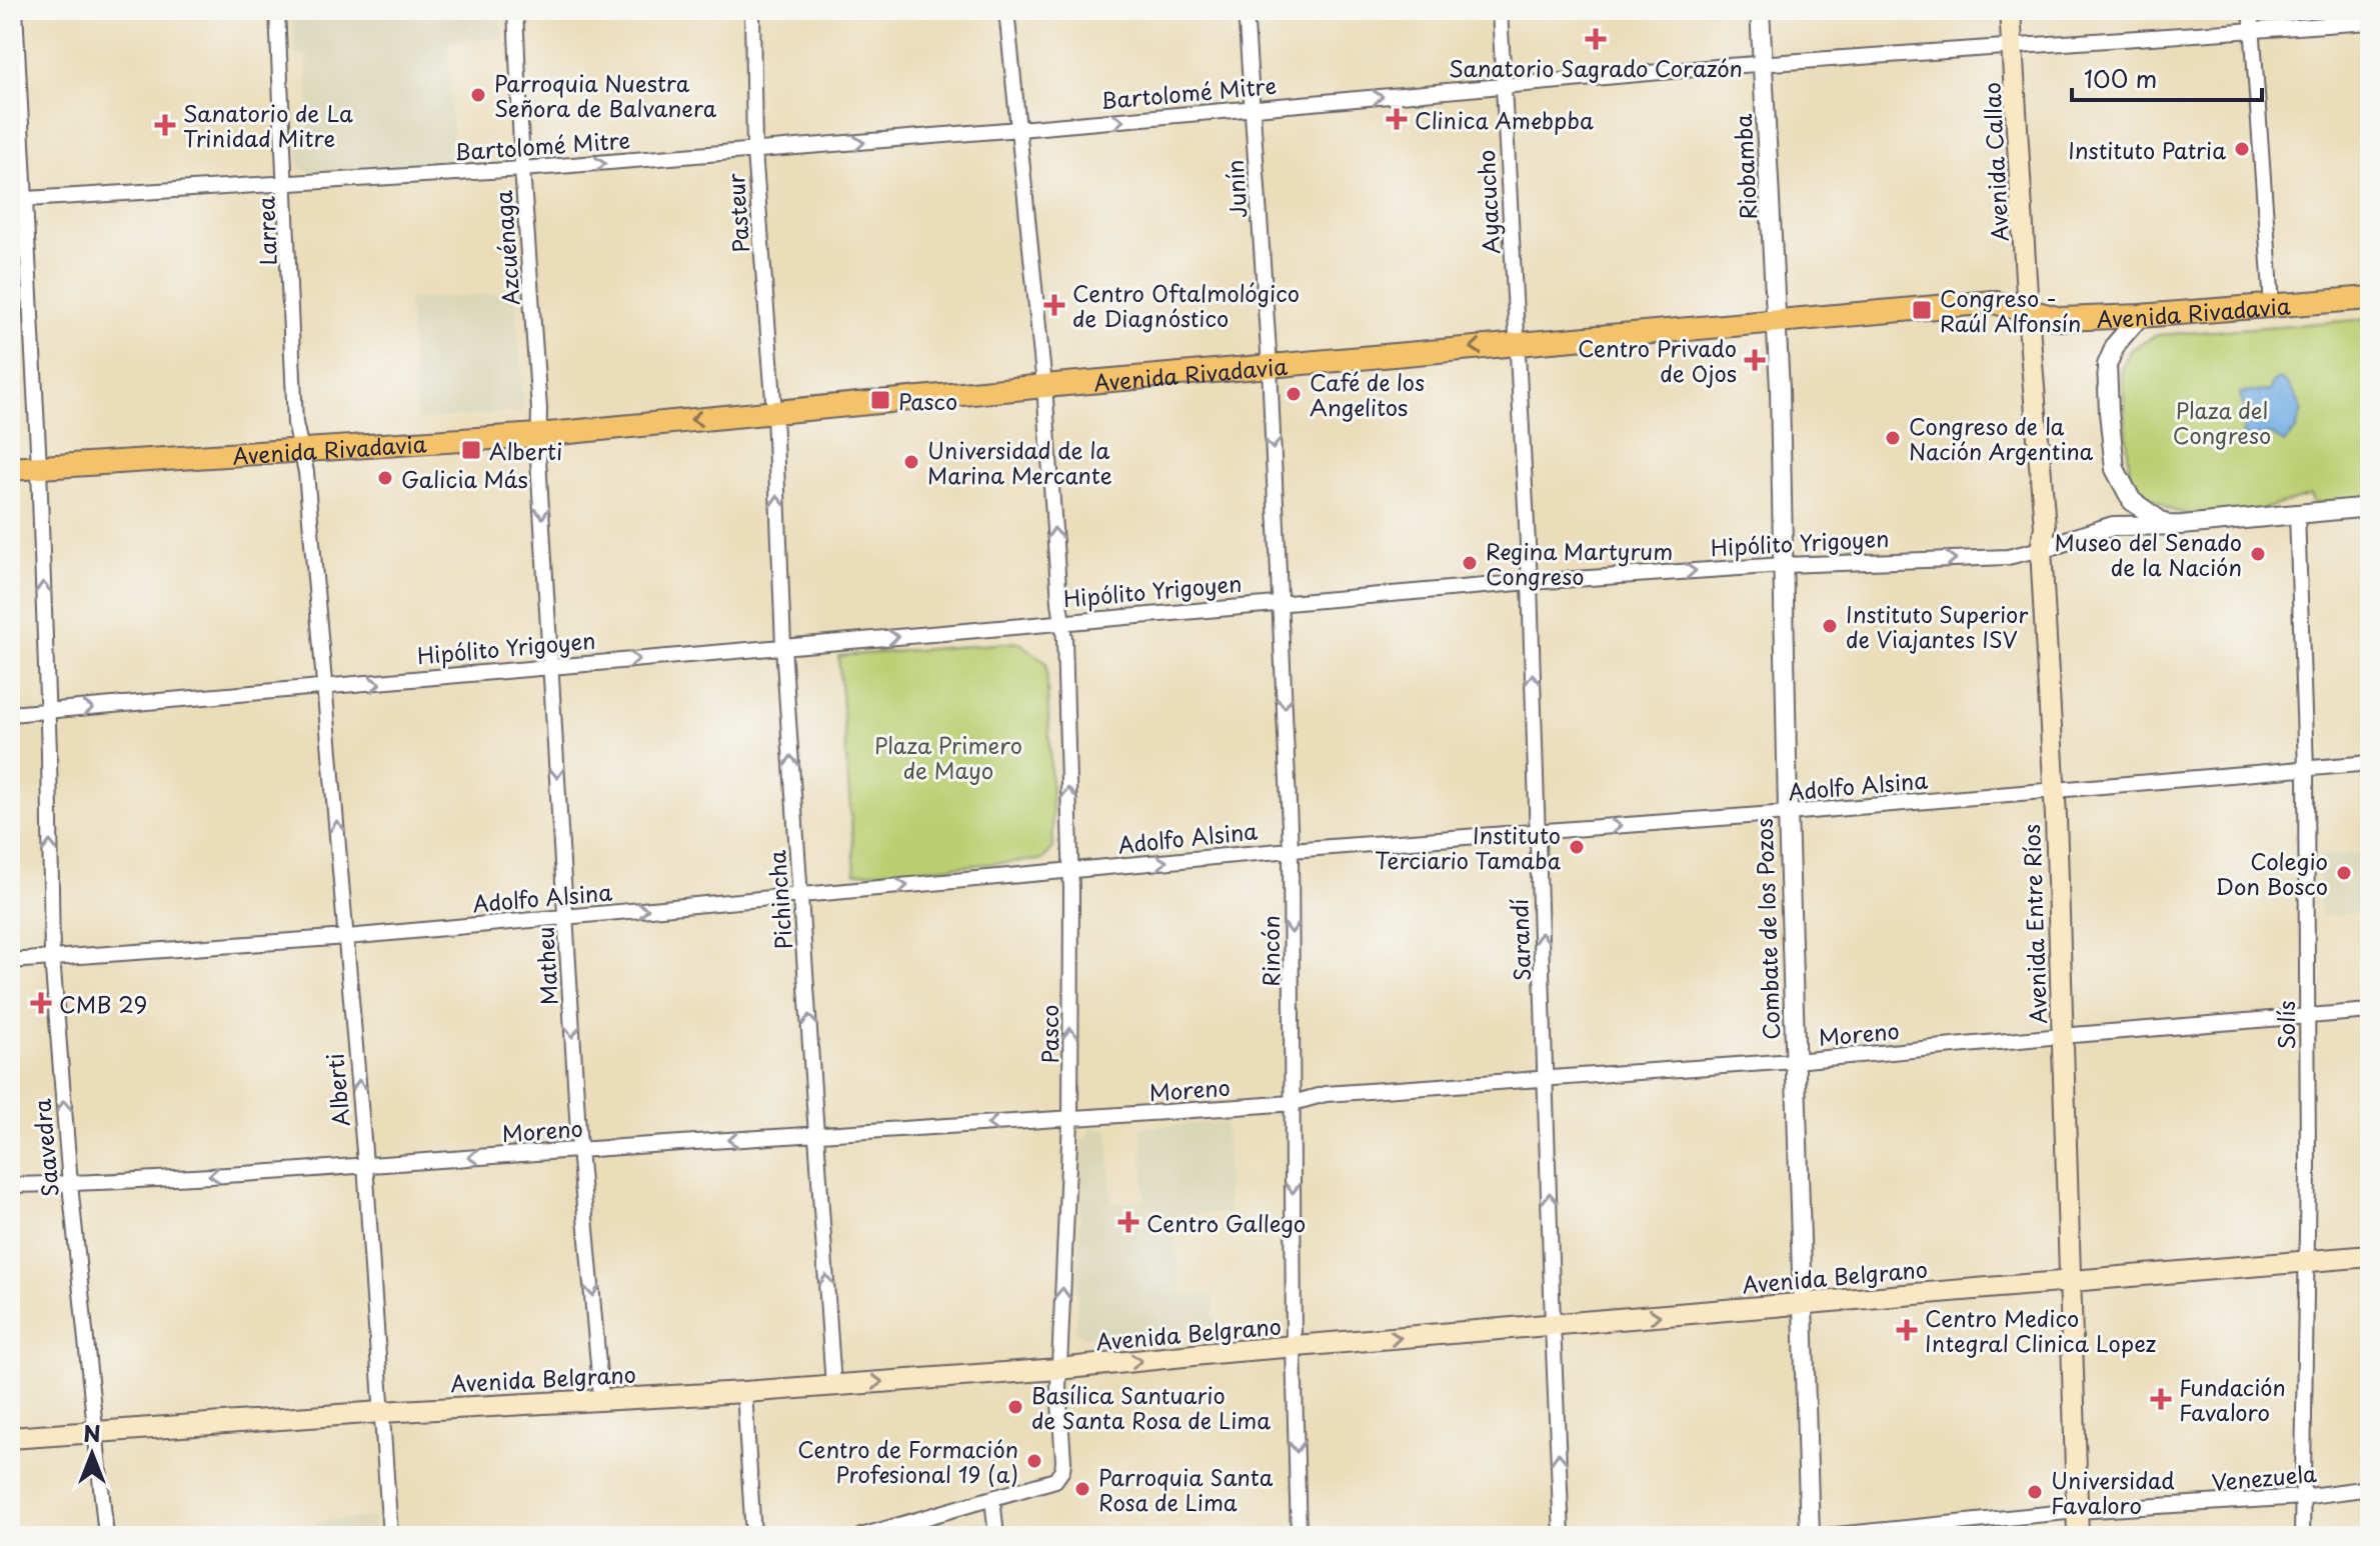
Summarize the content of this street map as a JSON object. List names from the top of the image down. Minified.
{"streets":{"main road":["Avenida Callao","Avenida Rivadavia","Avenida Entre Ríos","Avenida Belgrano"],"street":["Bartolomé Mitre","Riobamba","Junín","Ayacucho","Pasteur","Larrea","Azcuénaga","Hipólito Yrigoyen","Adolfo Alsina","Pichincha","Combate de los Pozos","Sarandí","Rincón","Matheu","Solís","Moreno","Pasco","Alberti","Saavedra","Venezuela"]},"crossings":[["Bartolomé Mitre","Avenida Callao"],["Bartolomé Mitre","Riobamba"],["Bartolomé Mitre","Junín"],["Bartolomé Mitre","Ayacucho"],["Bartolomé Mitre","Pasteur"],["Bartolomé Mitre","Larrea"],["Bartolomé Mitre","Azcuénaga"],["Bartolomé Mitre","Pasco"],["Bartolomé Mitre","Saavedra"],["Avenida Callao","Avenida Rivadavia"],["Avenida Callao","Avenida Entre Ríos"],["Riobamba","Avenida Rivadavia"],["Riobamba","Combate de los Pozos"],["Junín","Avenida Rivadavia"],["Junín","Rincón"],["Ayacucho","Avenida Rivadavia"],["Ayacucho","Sarandí"],["Pasteur","Avenida Rivadavia"],["Pasteur","Pichincha"],["Larrea","Avenida Rivadavia"],["Larrea","Alberti"],["Azcuénaga","Avenida Rivadavia"],["Azcuénaga","Matheu"],["Avenida Rivadavia","Pichincha"],["Avenida Rivadavia","Avenida Entre Ríos"],["Avenida Rivadavia","Combate de los Pozos"],["Avenida Rivadavia","Sarandí"],["Avenida Rivadavia","Rincón"],["Avenida Rivadavia","Matheu"],["Avenida Rivadavia","Pasco"],["Avenida Rivadavia","Alberti"],["Avenida Rivadavia","Saavedra"],["Hipólito Yrigoyen","Pichincha"],["Hipólito Yrigoyen","Avenida Entre Ríos"],["Hipólito Yrigoyen","Combate de los Pozos"],["Hipólito Yrigoyen","Sarandí"],["Hipólito Yrigoyen","Rincón"],["Hipólito Yrigoyen","Matheu"],["Hipólito Yrigoyen","Solís"],["Hipólito Yrigoyen","Pasco"],["Hipólito Yrigoyen","Alberti"],["Hipólito Yrigoyen","Saavedra"],["Adolfo Alsina","Pichincha"],["Adolfo Alsina","Avenida Entre Ríos"],["Adolfo Alsina","Combate de los Pozos"],["Adolfo Alsina","Sarandí"],["Adolfo Alsina","Rincón"],["Adolfo Alsina","Matheu"],["Adolfo Alsina","Solís"],["Adolfo Alsina","Pasco"],["Adolfo Alsina","Alberti"],["Adolfo Alsina","Saavedra"],["Pichincha","Moreno"],["Pichincha","Avenida Belgrano"],["Avenida Entre Ríos","Moreno"],["Avenida Entre Ríos","Avenida Belgrano"],["Avenida Entre Ríos","Venezuela"],["Combate de los Pozos","Moreno"],["Combate de los Pozos","Avenida Belgrano"],["Sarandí","Moreno"],["Sarandí","Avenida Belgrano"],["Rincón","Moreno"],["Rincón","Avenida Belgrano"],["Matheu","Moreno"],["Matheu","Avenida Belgrano"],["Solís","Moreno"],["Solís","Avenida Belgrano"],["Solís","Venezuela"],["Moreno","Pasco"],["Moreno","Alberti"],["Moreno","Saavedra"],["Pasco","Avenida Belgrano"],["Alberti","Avenida Belgrano"],["Saavedra","Avenida Belgrano"]],"one_way":["Bartolomé Mitre","Hipólito Yrigoyen","Adolfo Alsina","Pichincha","Sarandí","Rincón","Matheu","Moreno","Pasco","Alberti","Saavedra","Avenida Belgrano"],"parks":["Plaza del Congreso","Plaza Primero de Mayo"],"places":{"health":["Sanatorio Sagrado Corazón","Clinica Amebpba","Sanatorio de La Trinidad Mitre","Centro Oftalmológico de Diagnóstico","Centro Privado de Ojos","CMB 29","Centro Gallego","Centro Medico Integral Clinica Lopez","Fundación Favaloro"],"other":["Parroquia Nuestra Señora de Balvanera","Instituto Patria","Café de los Angelitos","Congreso de la Nación Argentina","Universidad de la Marina Mercante","Galicia Más","Museo del Senado de la Nación","Regina Martyrum Congreso","Instituto Superior de Viajantes ISV","Instituto Terciario Tamaba","Colegio Don Bosco","Basílica Santuario de Santa Rosa de Lima","Centro de Formación Profesional 19 (a)","Parroquia Santa Rosa de Lima","Universidad Favaloro"],"transit":["Congreso - Raúl Alfonsín","Pasco","Alberti"]},"scale_bar":"100 m","north":"top"}
